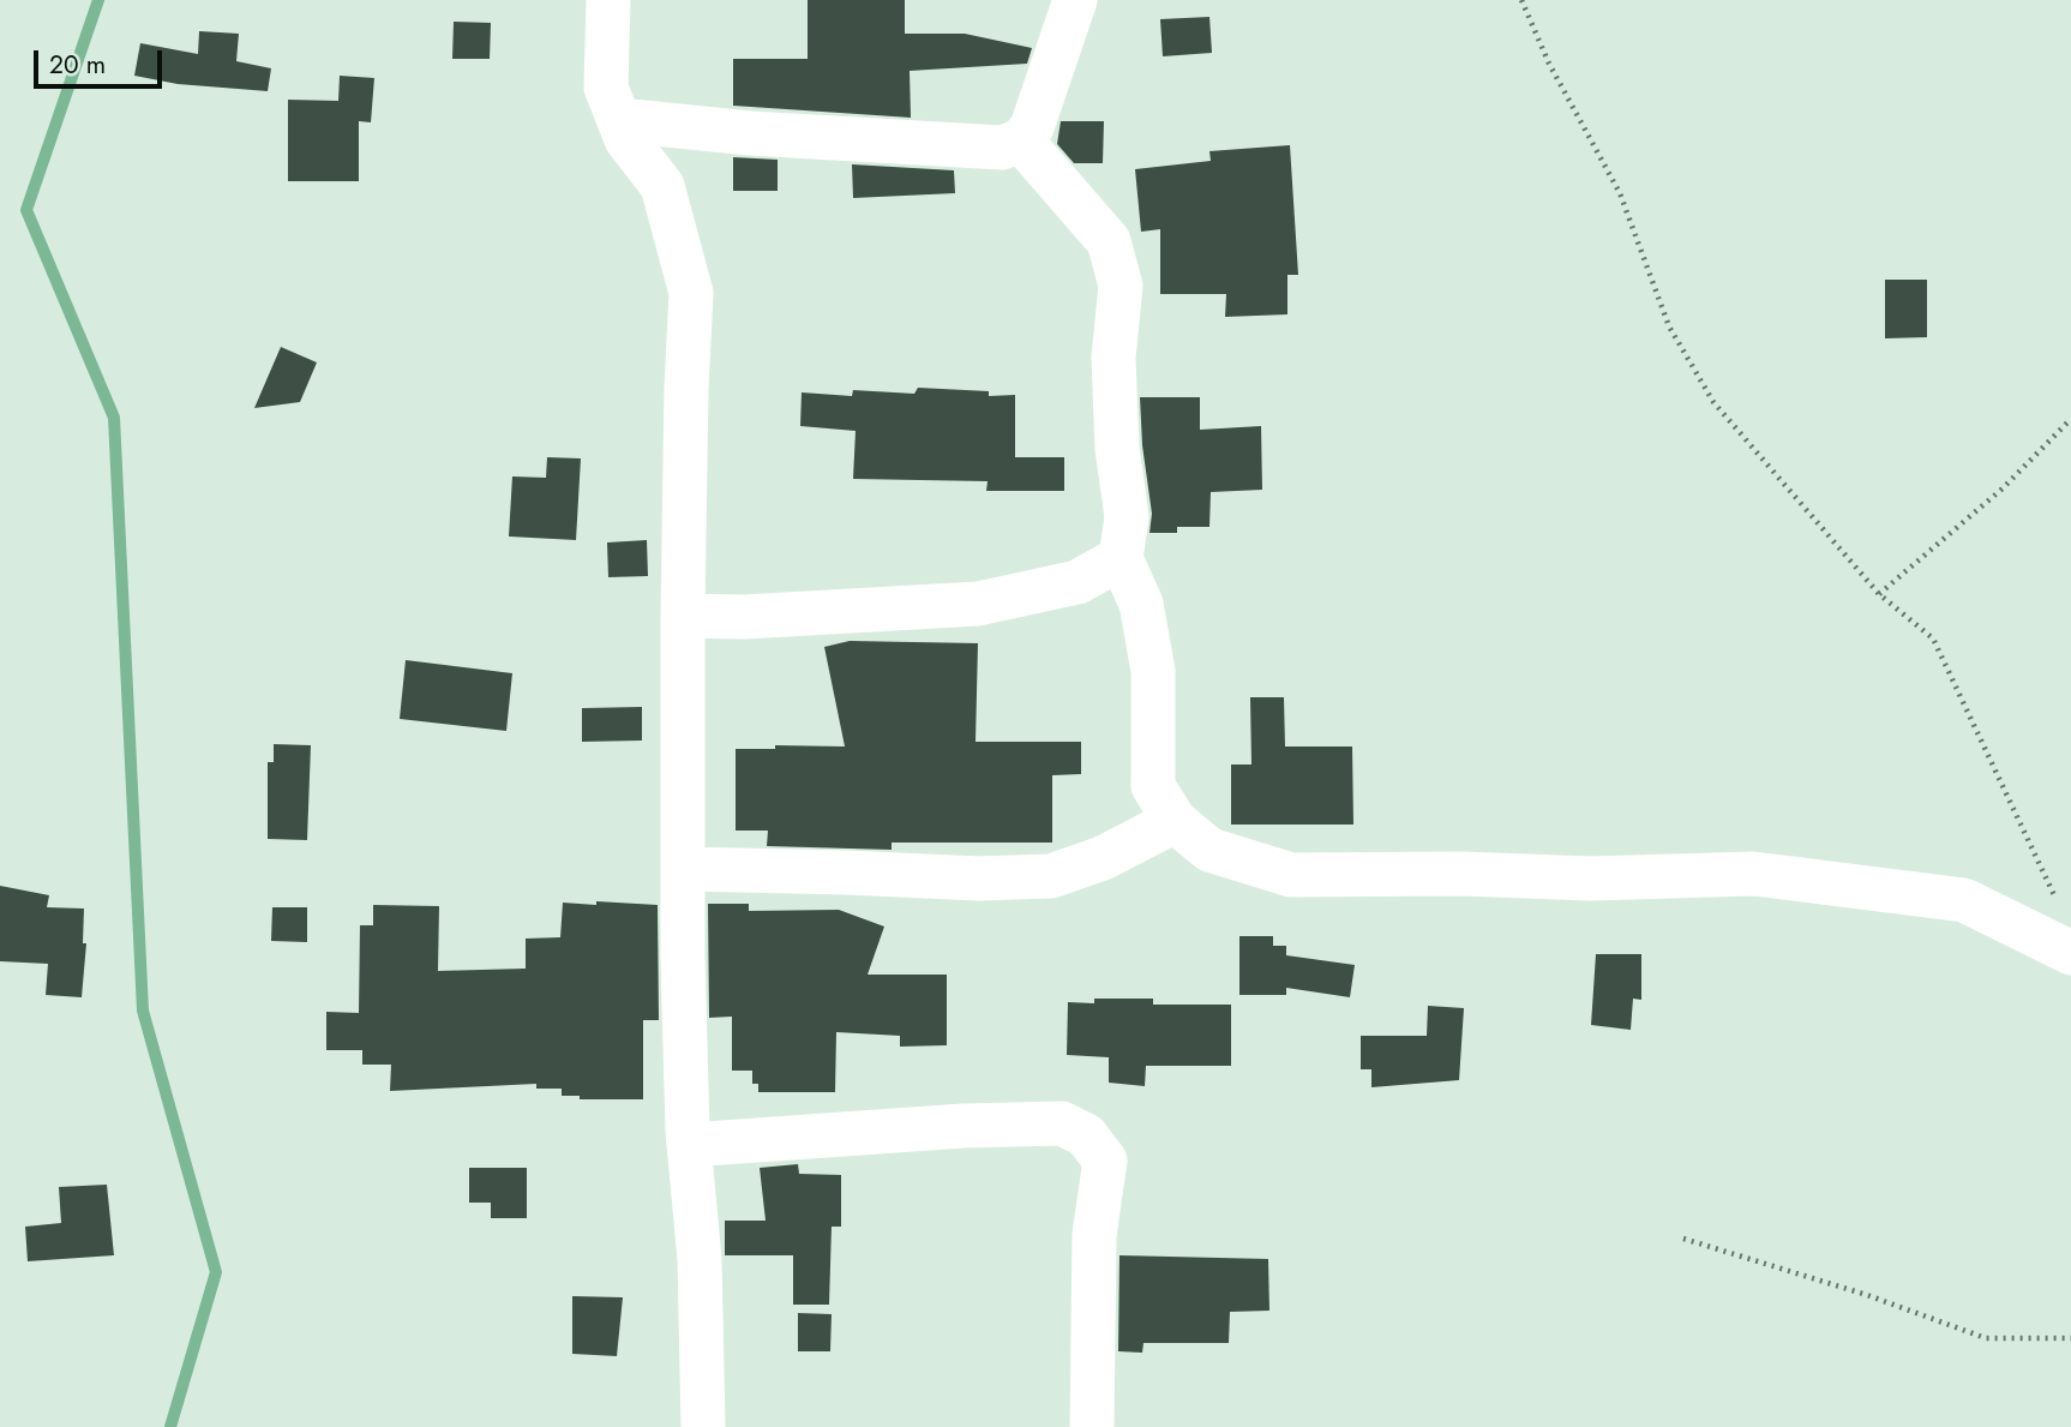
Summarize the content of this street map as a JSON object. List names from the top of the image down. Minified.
{"scale_bar":"20 m"}
